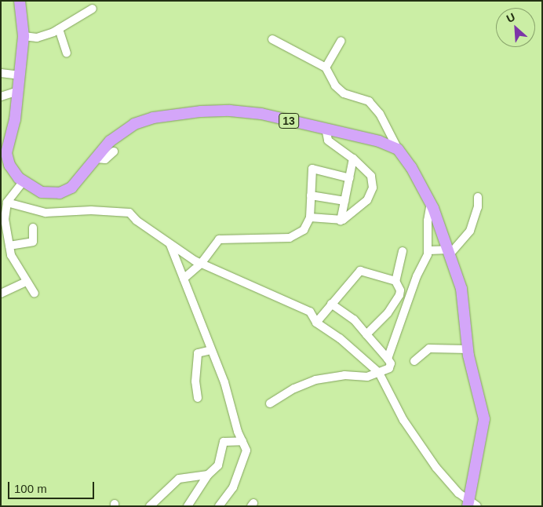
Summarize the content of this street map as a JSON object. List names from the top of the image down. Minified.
{"streets":{"highway":["13"]},"scale_bar":"100 m","north":"top left"}
